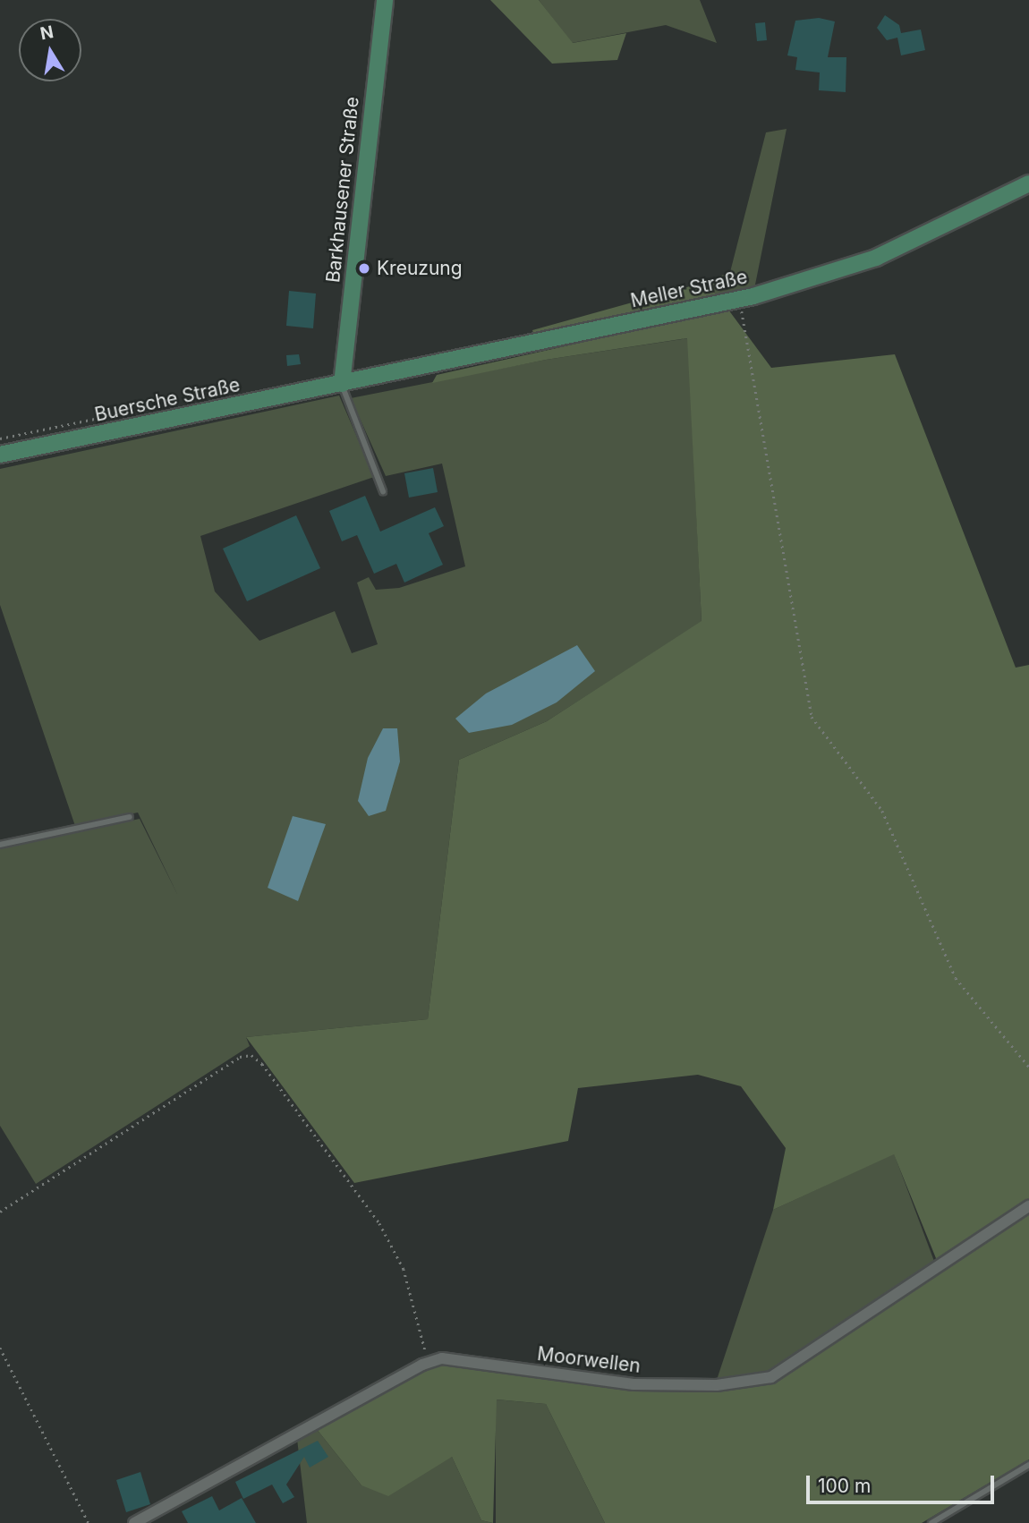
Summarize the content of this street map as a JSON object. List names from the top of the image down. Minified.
{"streets":{"main road":["Barkhausener Straße","Meller Straße","Buersche Straße"],"street":["Moorwellen"]},"crossings":[["Barkhausener Straße","Meller Straße"],["Barkhausener Straße","Buersche Straße"],["Meller Straße","Buersche Straße"]],"places":["Kreuzung"],"scale_bar":"100 m","north":"top"}
